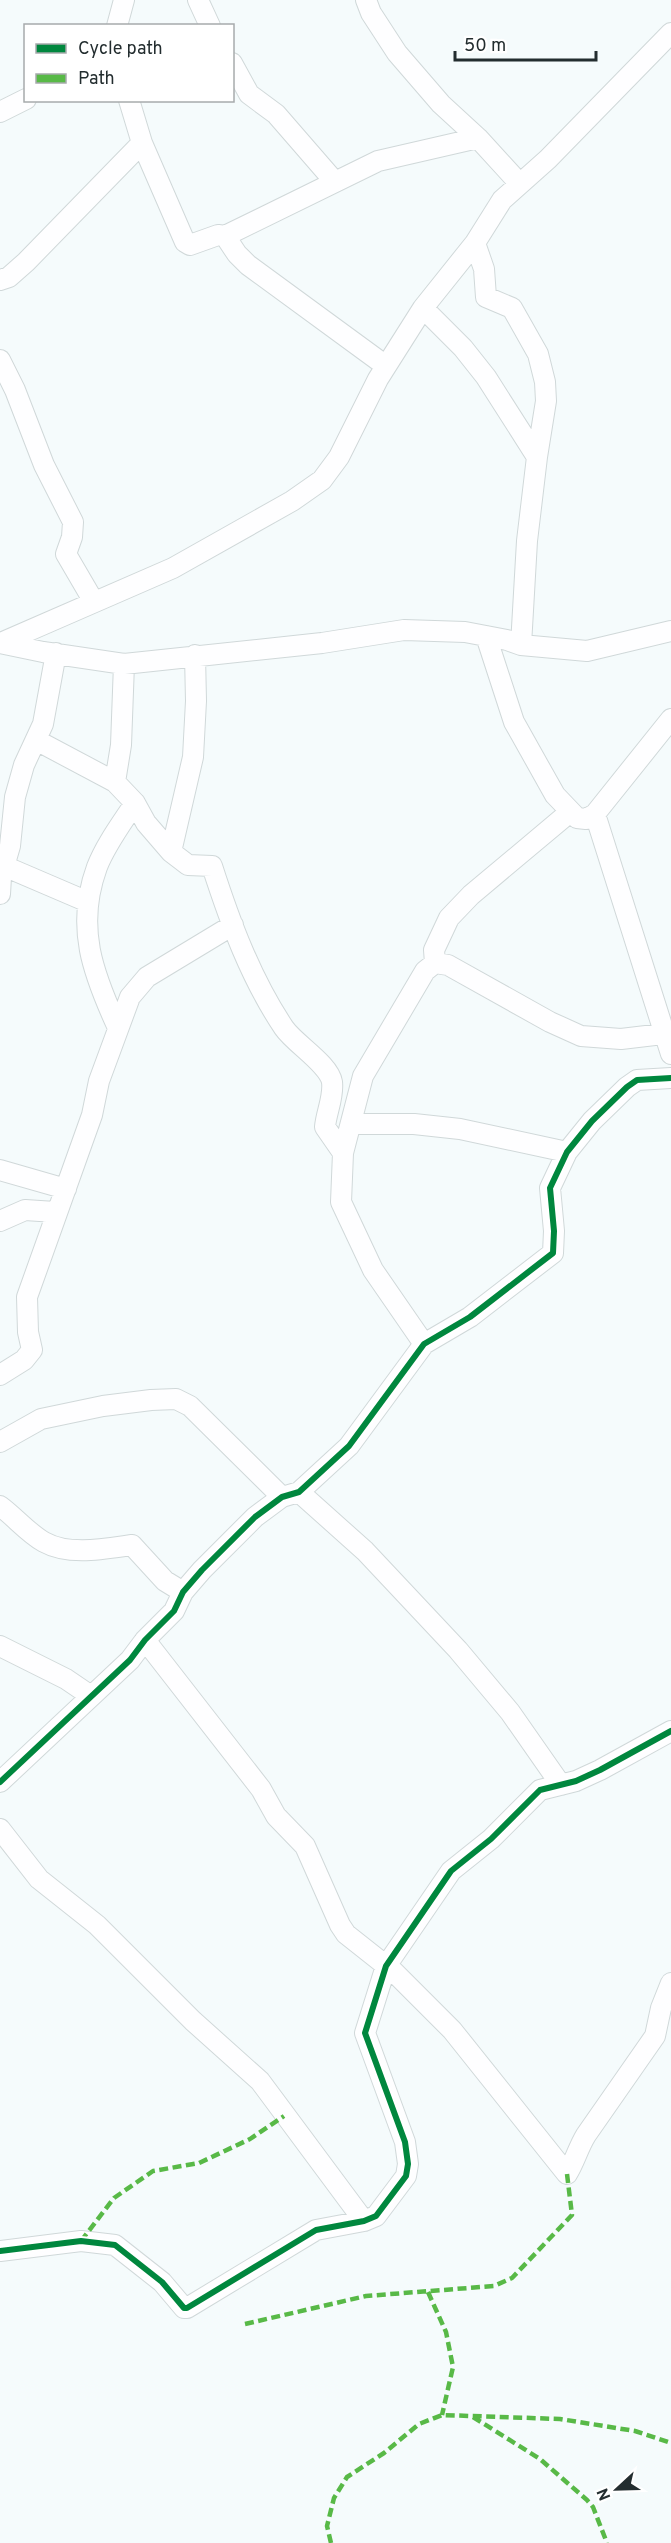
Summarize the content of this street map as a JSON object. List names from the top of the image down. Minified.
{"legend":["Cycle path","Path"],"scale_bar":"50 m","north":"left"}
